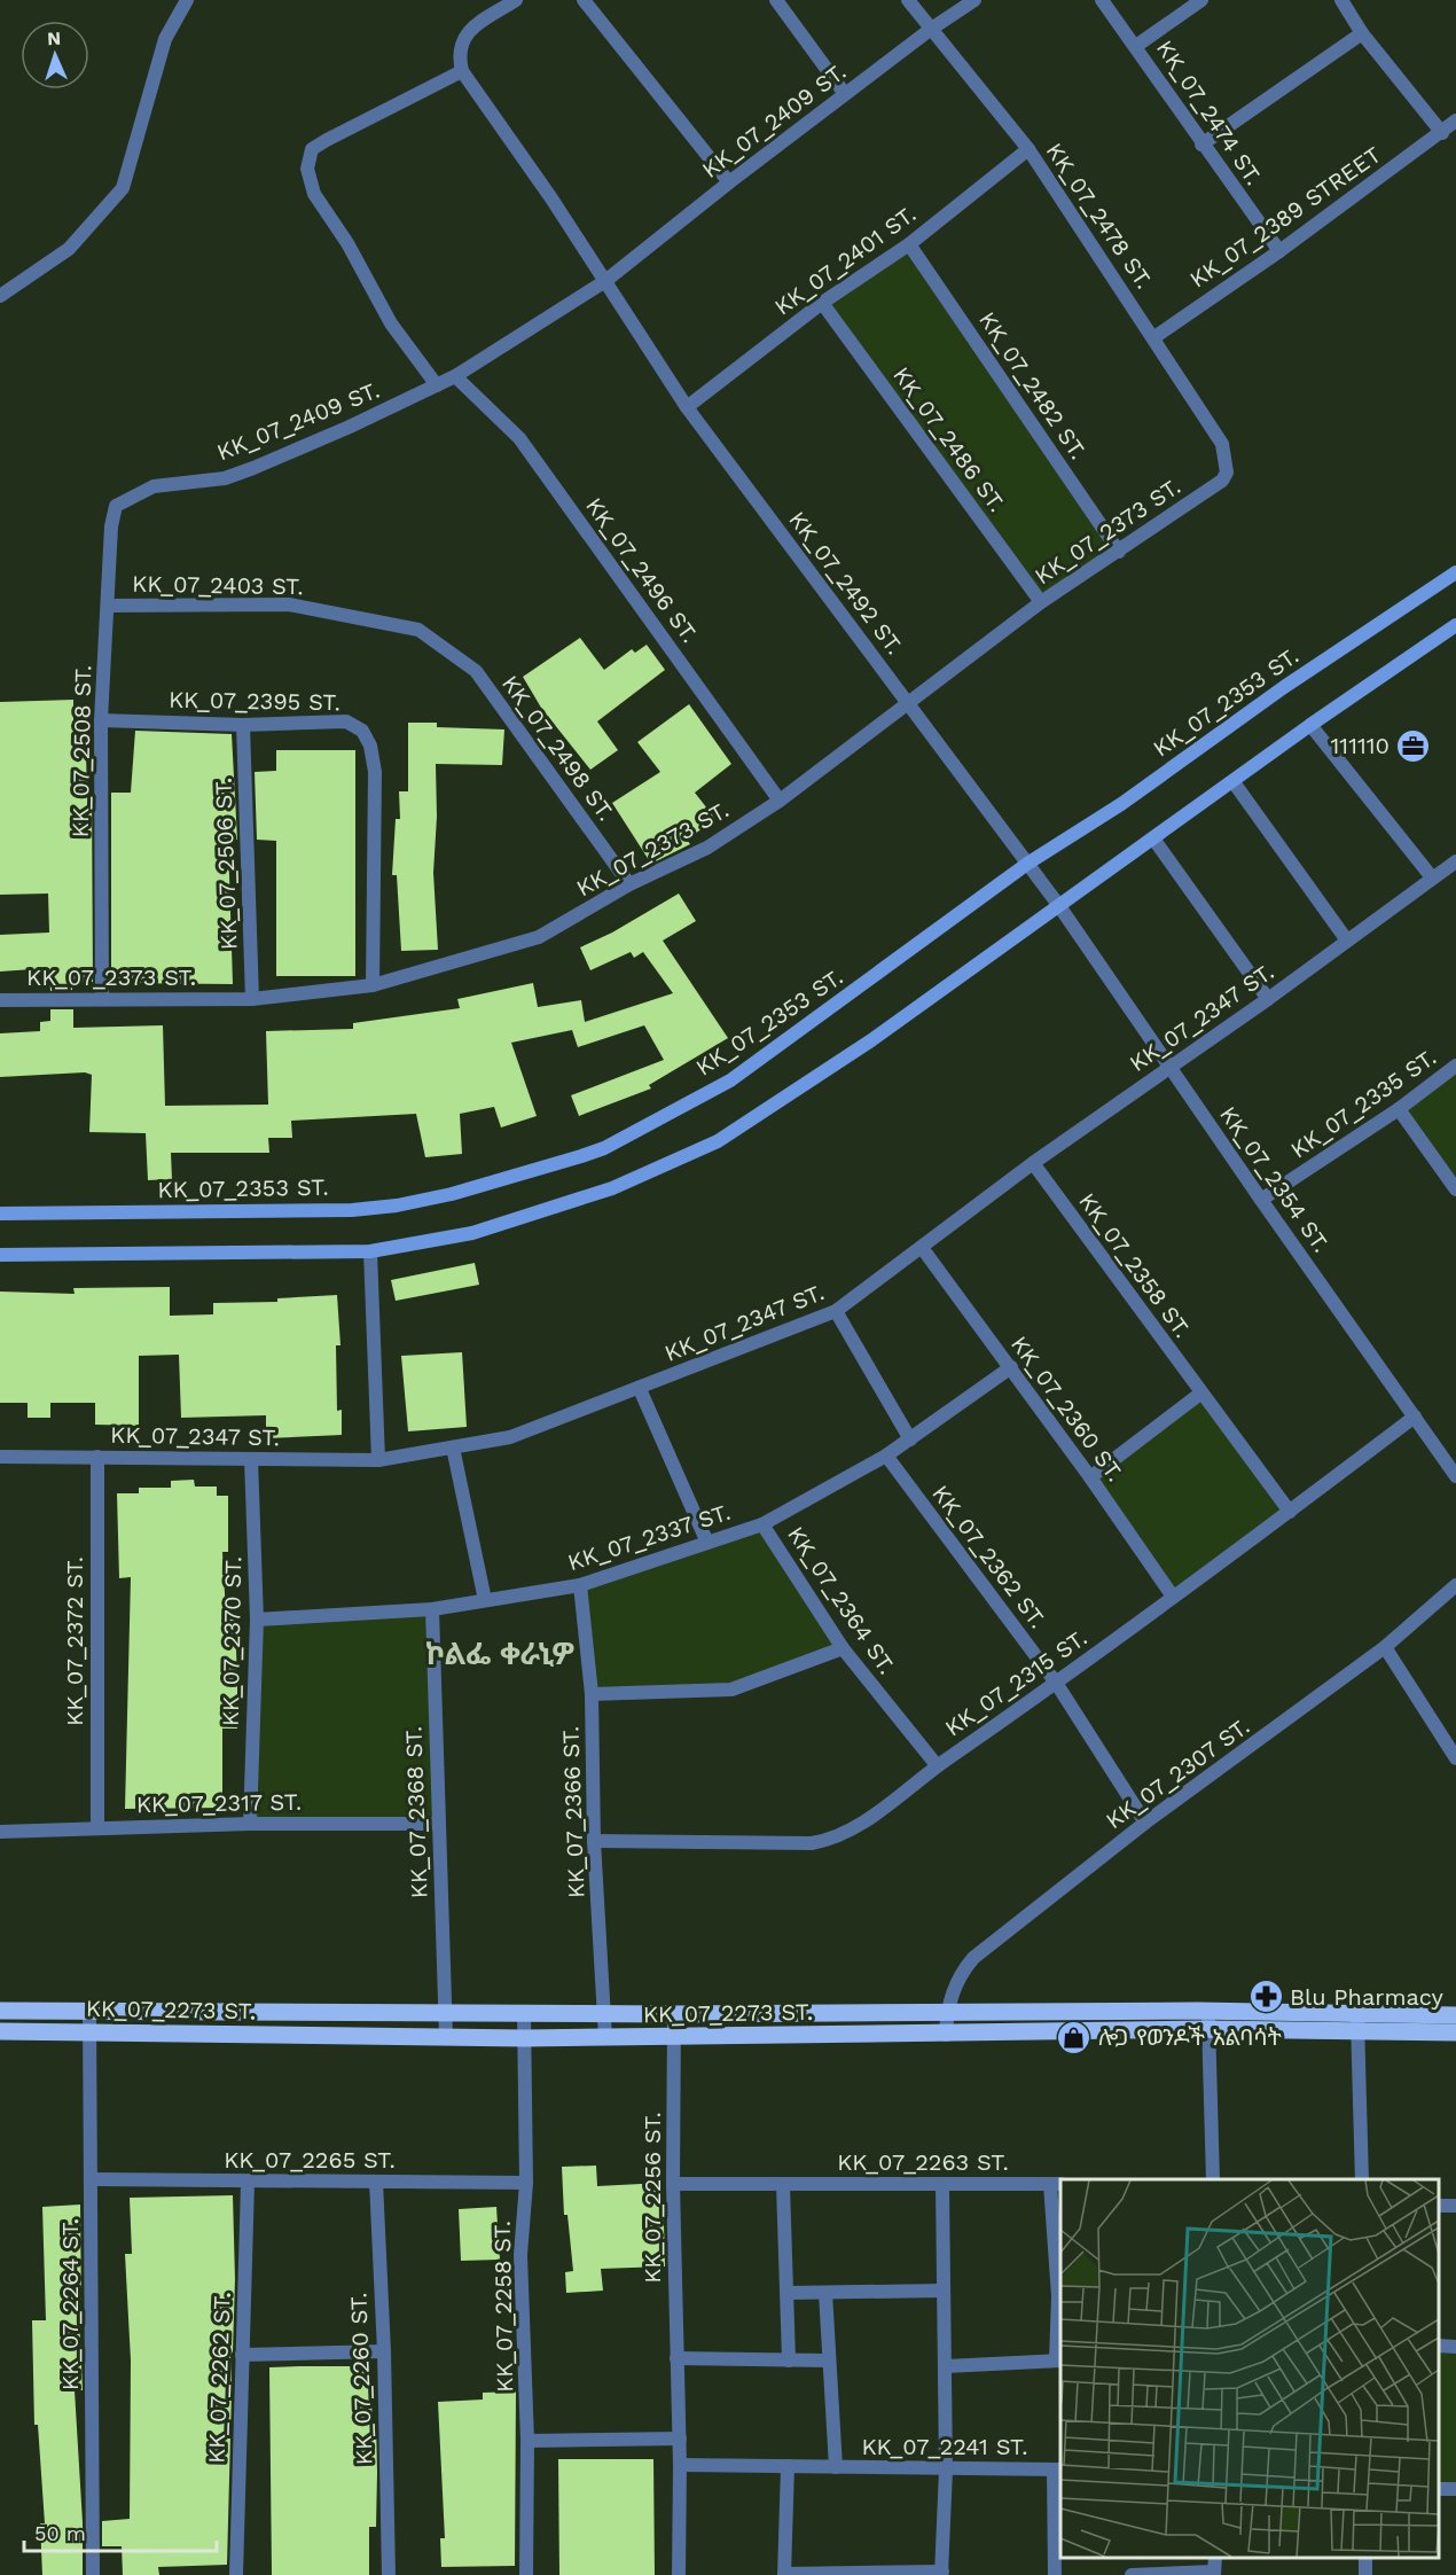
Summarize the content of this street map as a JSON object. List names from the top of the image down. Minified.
{"streets":{"main road":["KK_07_2273 ST."],"street":["KK_07_2474 ST.","KK_07_2409 ST.","KK_07_2478 ST.","KK_07_2389 STREET","KK_07_2401 ST.","KK_07_2482 ST.","KK_07_2486 ST.","KK_07_2373 ST.","KK_07_2496 ST.","KK_07_2492 ST.","KK_07_2403 ST.","KK_07_2395 ST.","KK_07_2353 ST.","KK_07_2498 ST.","KK_07_2508 ST.","KK_07_2506 ST.","KK_07_2347 ST.","KK_07_2335 ST.","KK_07_2354 ST.","KK_07_2358 ST.","KK_07_2360 ST.","KK_07_2337 ST.","KK_07_2362 ST.","KK_07_2364 ST.","KK_07_2372 ST.","KK_07_2370 ST.","KK_07_2315 ST.","KK_07_2307 ST.","KK_07_2317 ST.","KK_07_2368 ST.","KK_07_2366 ST.","KK_07_2265 ST.","KK_07_2263 ST.","KK_07_2256 ST.","KK_07_2264 ST.","KK_07_2258 ST.","KK_07_2262 ST.","KK_07_2260 ST.","KK_07_2241 ST."]},"crossings":[["KK_07_2474 ST.","KK_07_2389 STREET"],["KK_07_2409 ST.","KK_07_2478 ST."],["KK_07_2409 ST.","KK_07_2496 ST."],["KK_07_2409 ST.","KK_07_2492 ST."],["KK_07_2409 ST.","KK_07_2508 ST."],["KK_07_2478 ST.","KK_07_2389 STREET"],["KK_07_2478 ST.","KK_07_2401 ST."],["KK_07_2478 ST.","KK_07_2373 ST."],["KK_07_2401 ST.","KK_07_2482 ST."],["KK_07_2401 ST.","KK_07_2486 ST."],["KK_07_2401 ST.","KK_07_2492 ST."],["KK_07_2482 ST.","KK_07_2373 ST."],["KK_07_2486 ST.","KK_07_2373 ST."],["KK_07_2373 ST.","KK_07_2496 ST."],["KK_07_2373 ST.","KK_07_2492 ST."],["KK_07_2373 ST.","KK_07_2395 ST."],["KK_07_2373 ST.","KK_07_2498 ST."],["KK_07_2373 ST.","KK_07_2508 ST."],["KK_07_2373 ST.","KK_07_2506 ST."],["KK_07_2492 ST.","KK_07_2353 ST."],["KK_07_2492 ST.","KK_07_2354 ST."],["KK_07_2403 ST.","KK_07_2498 ST."],["KK_07_2403 ST.","KK_07_2508 ST."],["KK_07_2395 ST.","KK_07_2508 ST."],["KK_07_2395 ST.","KK_07_2506 ST."],["KK_07_2347 ST.","KK_07_2354 ST."],["KK_07_2347 ST.","KK_07_2358 ST."],["KK_07_2347 ST.","KK_07_2360 ST."],["KK_07_2347 ST.","KK_07_2372 ST."],["KK_07_2347 ST.","KK_07_2370 ST."],["KK_07_2335 ST.","KK_07_2354 ST."],["KK_07_2354 ST.","KK_07_2315 ST."],["KK_07_2358 ST.","KK_07_2315 ST."],["KK_07_2360 ST.","KK_07_2337 ST."],["KK_07_2360 ST.","KK_07_2315 ST."],["KK_07_2337 ST.","KK_07_2362 ST."],["KK_07_2337 ST.","KK_07_2364 ST."],["KK_07_2337 ST.","KK_07_2370 ST."],["KK_07_2337 ST.","KK_07_2368 ST."],["KK_07_2337 ST.","KK_07_2366 ST."],["KK_07_2362 ST.","KK_07_2315 ST."],["KK_07_2362 ST.","KK_07_2307 ST."],["KK_07_2364 ST.","KK_07_2315 ST."],["KK_07_2372 ST.","KK_07_2317 ST."],["KK_07_2370 ST.","KK_07_2317 ST."],["KK_07_2315 ST.","KK_07_2366 ST."],["KK_07_2307 ST.","KK_07_2273 ST."],["KK_07_2317 ST.","KK_07_2368 ST."],["KK_07_2368 ST.","KK_07_2273 ST."],["KK_07_2366 ST.","KK_07_2273 ST."],["KK_07_2273 ST.","KK_07_2256 ST."],["KK_07_2273 ST.","KK_07_2264 ST."],["KK_07_2273 ST.","KK_07_2258 ST."],["KK_07_2265 ST.","KK_07_2264 ST."],["KK_07_2265 ST.","KK_07_2258 ST."],["KK_07_2265 ST.","KK_07_2262 ST."],["KK_07_2265 ST.","KK_07_2260 ST."],["KK_07_2263 ST.","KK_07_2256 ST."],["KK_07_2256 ST.","KK_07_2241 ST."]],"districts":["ኮልፌ ቀራኒዎ"],"places":{"office":["111110"],"pharmacy":["Blu Pharmacy"],"shop":["ሎጋ የወንዶች አልባሳት"]},"scale_bar":"50 m","north":"top"}
